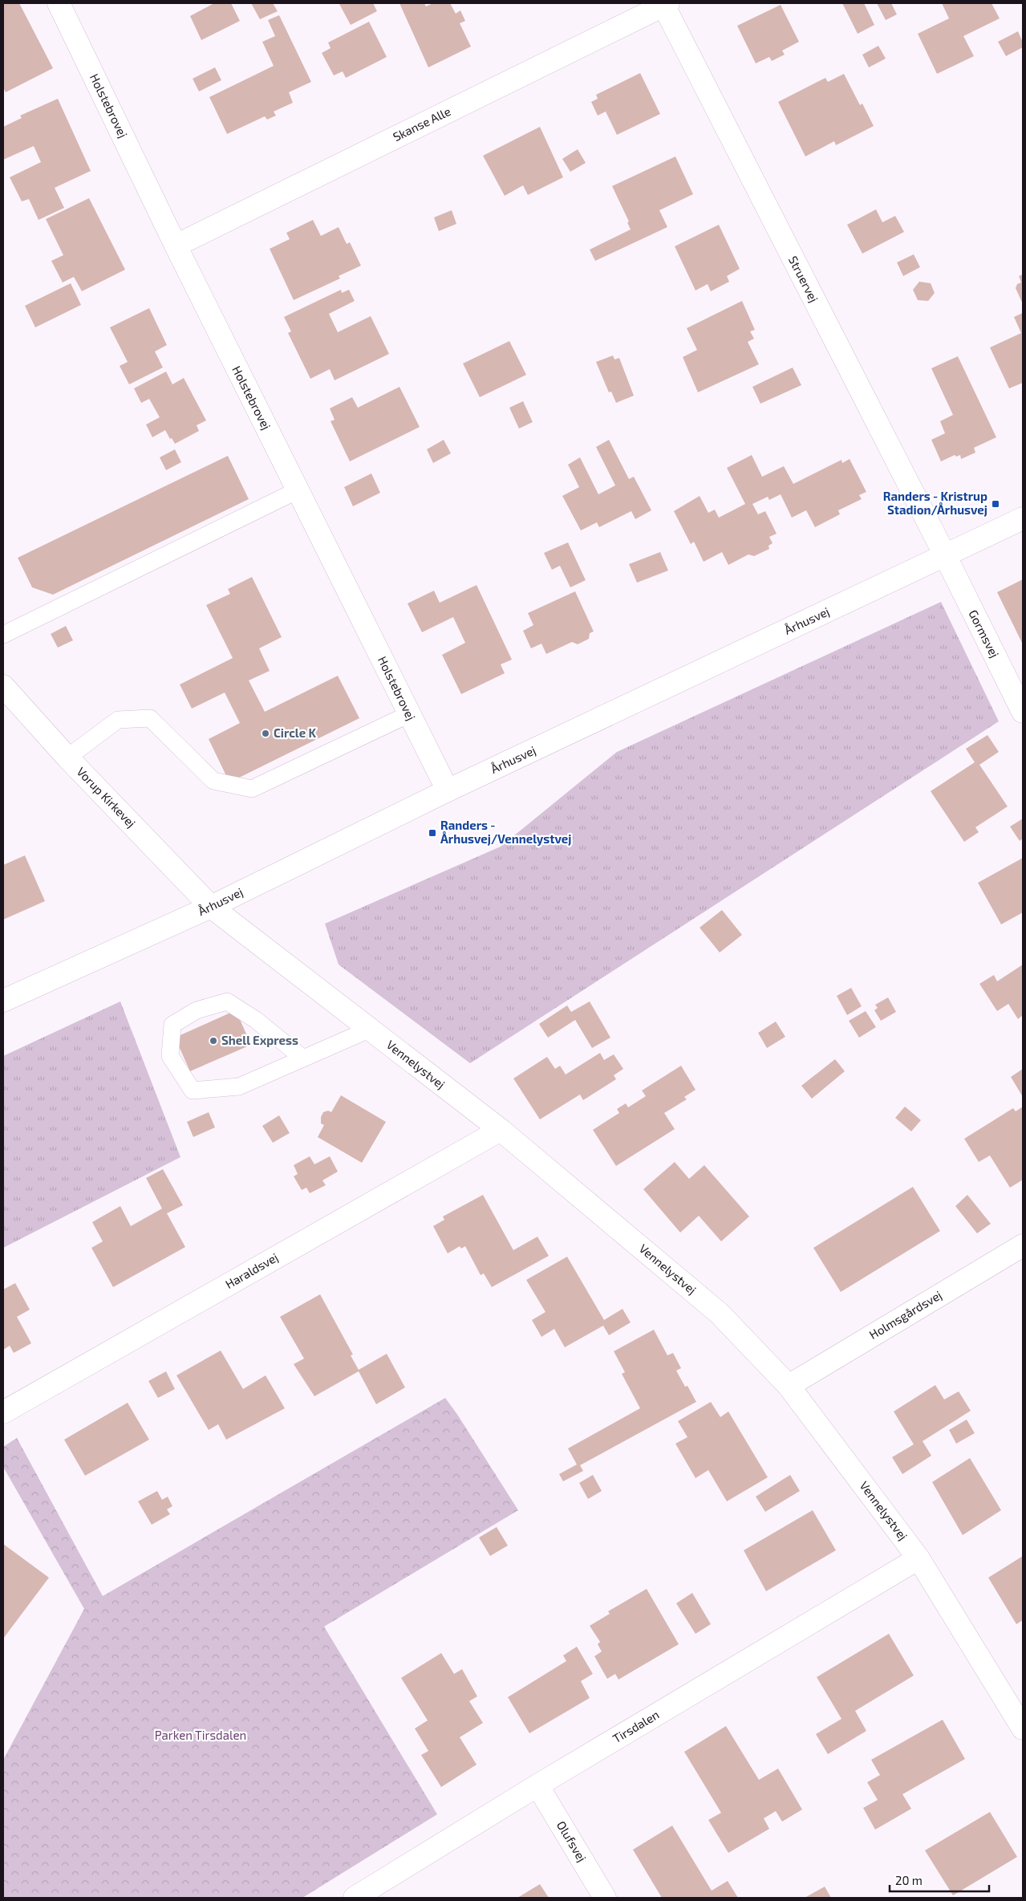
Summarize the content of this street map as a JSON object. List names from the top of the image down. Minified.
{"streets":{"street":["Holstebrovej","Skanse Alle","Struervej","Århusvej","Gormsvej","Vorup Kirkevej","Vennelystvej","Haraldsvej","Holmsgårdsvej","Tirsdalen","Olufsvej"]},"crossings":[["Holstebrovej","Skanse Alle"],["Holstebrovej","Århusvej"],["Skanse Alle","Struervej"],["Struervej","Århusvej"],["Struervej","Gormsvej"],["Århusvej","Gormsvej"],["Århusvej","Vorup Kirkevej"],["Århusvej","Vennelystvej"],["Vorup Kirkevej","Vennelystvej"],["Vennelystvej","Haraldsvej"],["Vennelystvej","Holmsgårdsvej"],["Vennelystvej","Tirsdalen"],["Tirsdalen","Olufsvej"]],"parks":["Parken Tirsdalen"],"places":{"transit":["Randers - Kristrup Stadion/Århusvej","Randers - Århusvej/Vennelystvej"],"other":["Circle K","Shell Express"]},"scale_bar":"20 m"}
